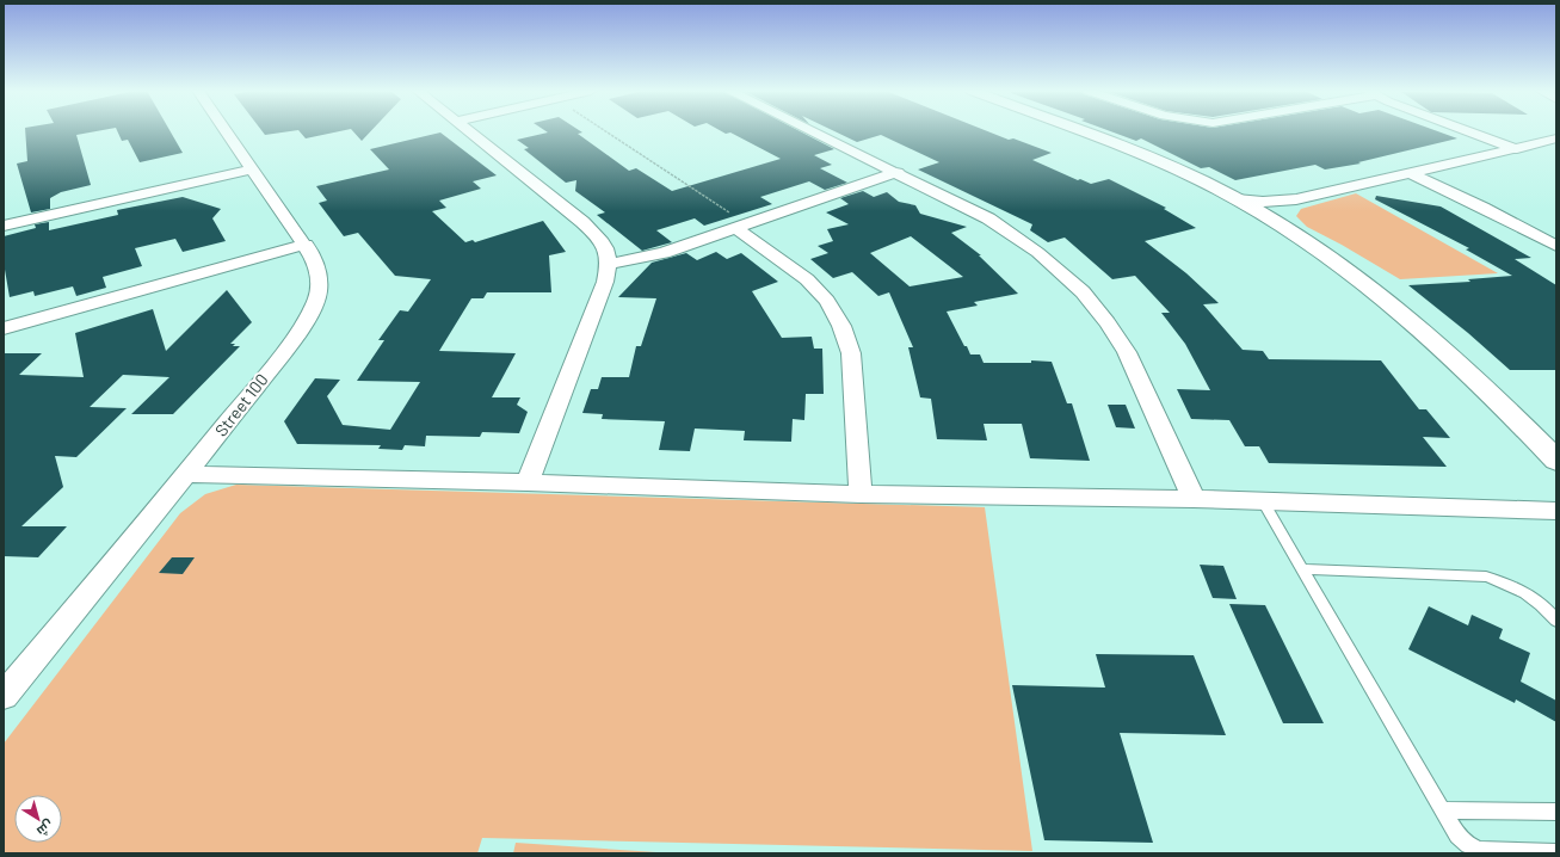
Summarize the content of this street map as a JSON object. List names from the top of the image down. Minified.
{"streets":{"street":["Street 100"]},"north":"bottom right"}
